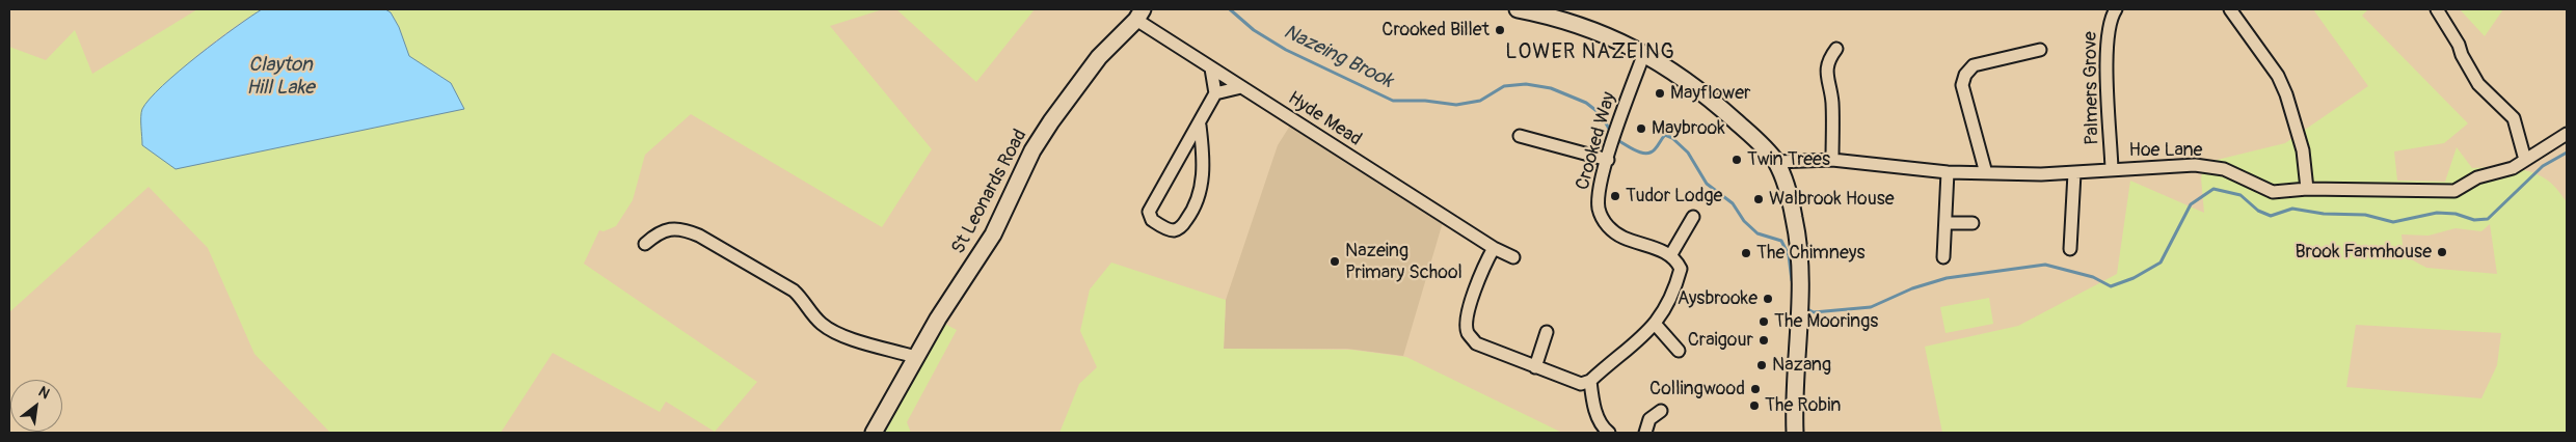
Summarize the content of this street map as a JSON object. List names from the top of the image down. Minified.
{"streets":{"street":["Palmers Grove","Hyde Mead","Crooked Way","Hoe Lane","St Leonards Road"]},"crossings":[["Palmers Grove","Hoe Lane"],["Hyde Mead","St Leonards Road"]],"districts":["LOWER NAZEING"],"water":["Nazeing Brook","Clayton Hill Lake"],"places":["Crooked Billet","Mayflower","Maybrook","Twin Trees","Tudor Lodge","Walbrook House","Brook Farmhouse","The Chimneys","Nazeing Primary School","Aysbrooke","The Moorings","Craigour","Nazang","Collingwood","The Robin"],"north":"top right"}
